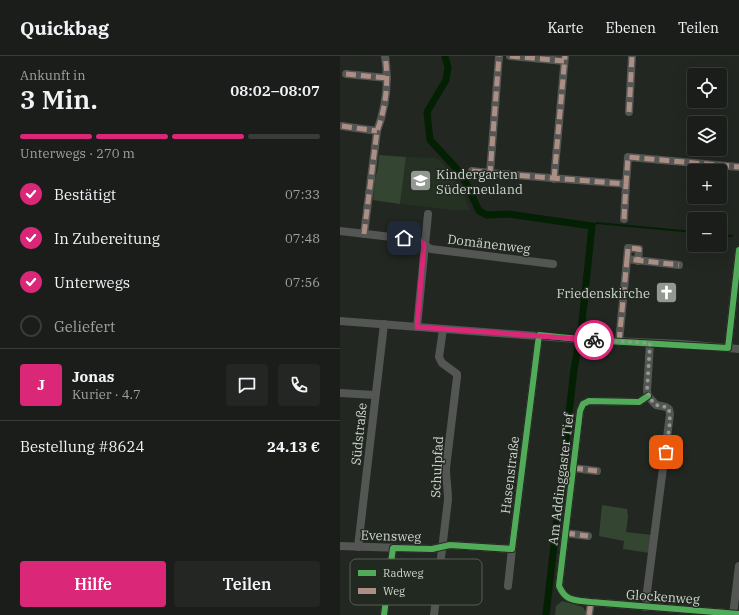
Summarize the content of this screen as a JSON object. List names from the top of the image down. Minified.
{"streets":{"street":["Domänenweg","Südstraße","Schulpfad","Hasenstraße","Am Addinggaster Tief","Evensweg","Glockenweg"]},"crossings":[["Südstraße","Evensweg"],["Schulpfad","Evensweg"],["Am Addinggaster Tief","Glockenweg"]],"places":{"school or university":["Kindergarten Süderneuland"],"church":["Friedenskirche"]},"legend":["Radweg","Weg"],"page":{"header":"Quickbag","nav":["Karte","Ebenen","Teilen"],"heading":["3 Min.","Ankunft in","08:02–08:07"],"panel":["Jonas","Kurier · 4.7","Bestellung #8624","24.13 €"],"map_buttons":["+","−"],"bar":"Unterwegs · 270 m","list":[["Bestätigt","07:33"],["In Zubereitung","07:48"],["Unterwegs","07:56"],"Geliefert"],"round":"J","buttons":["Hilfe","Teilen"]}}
